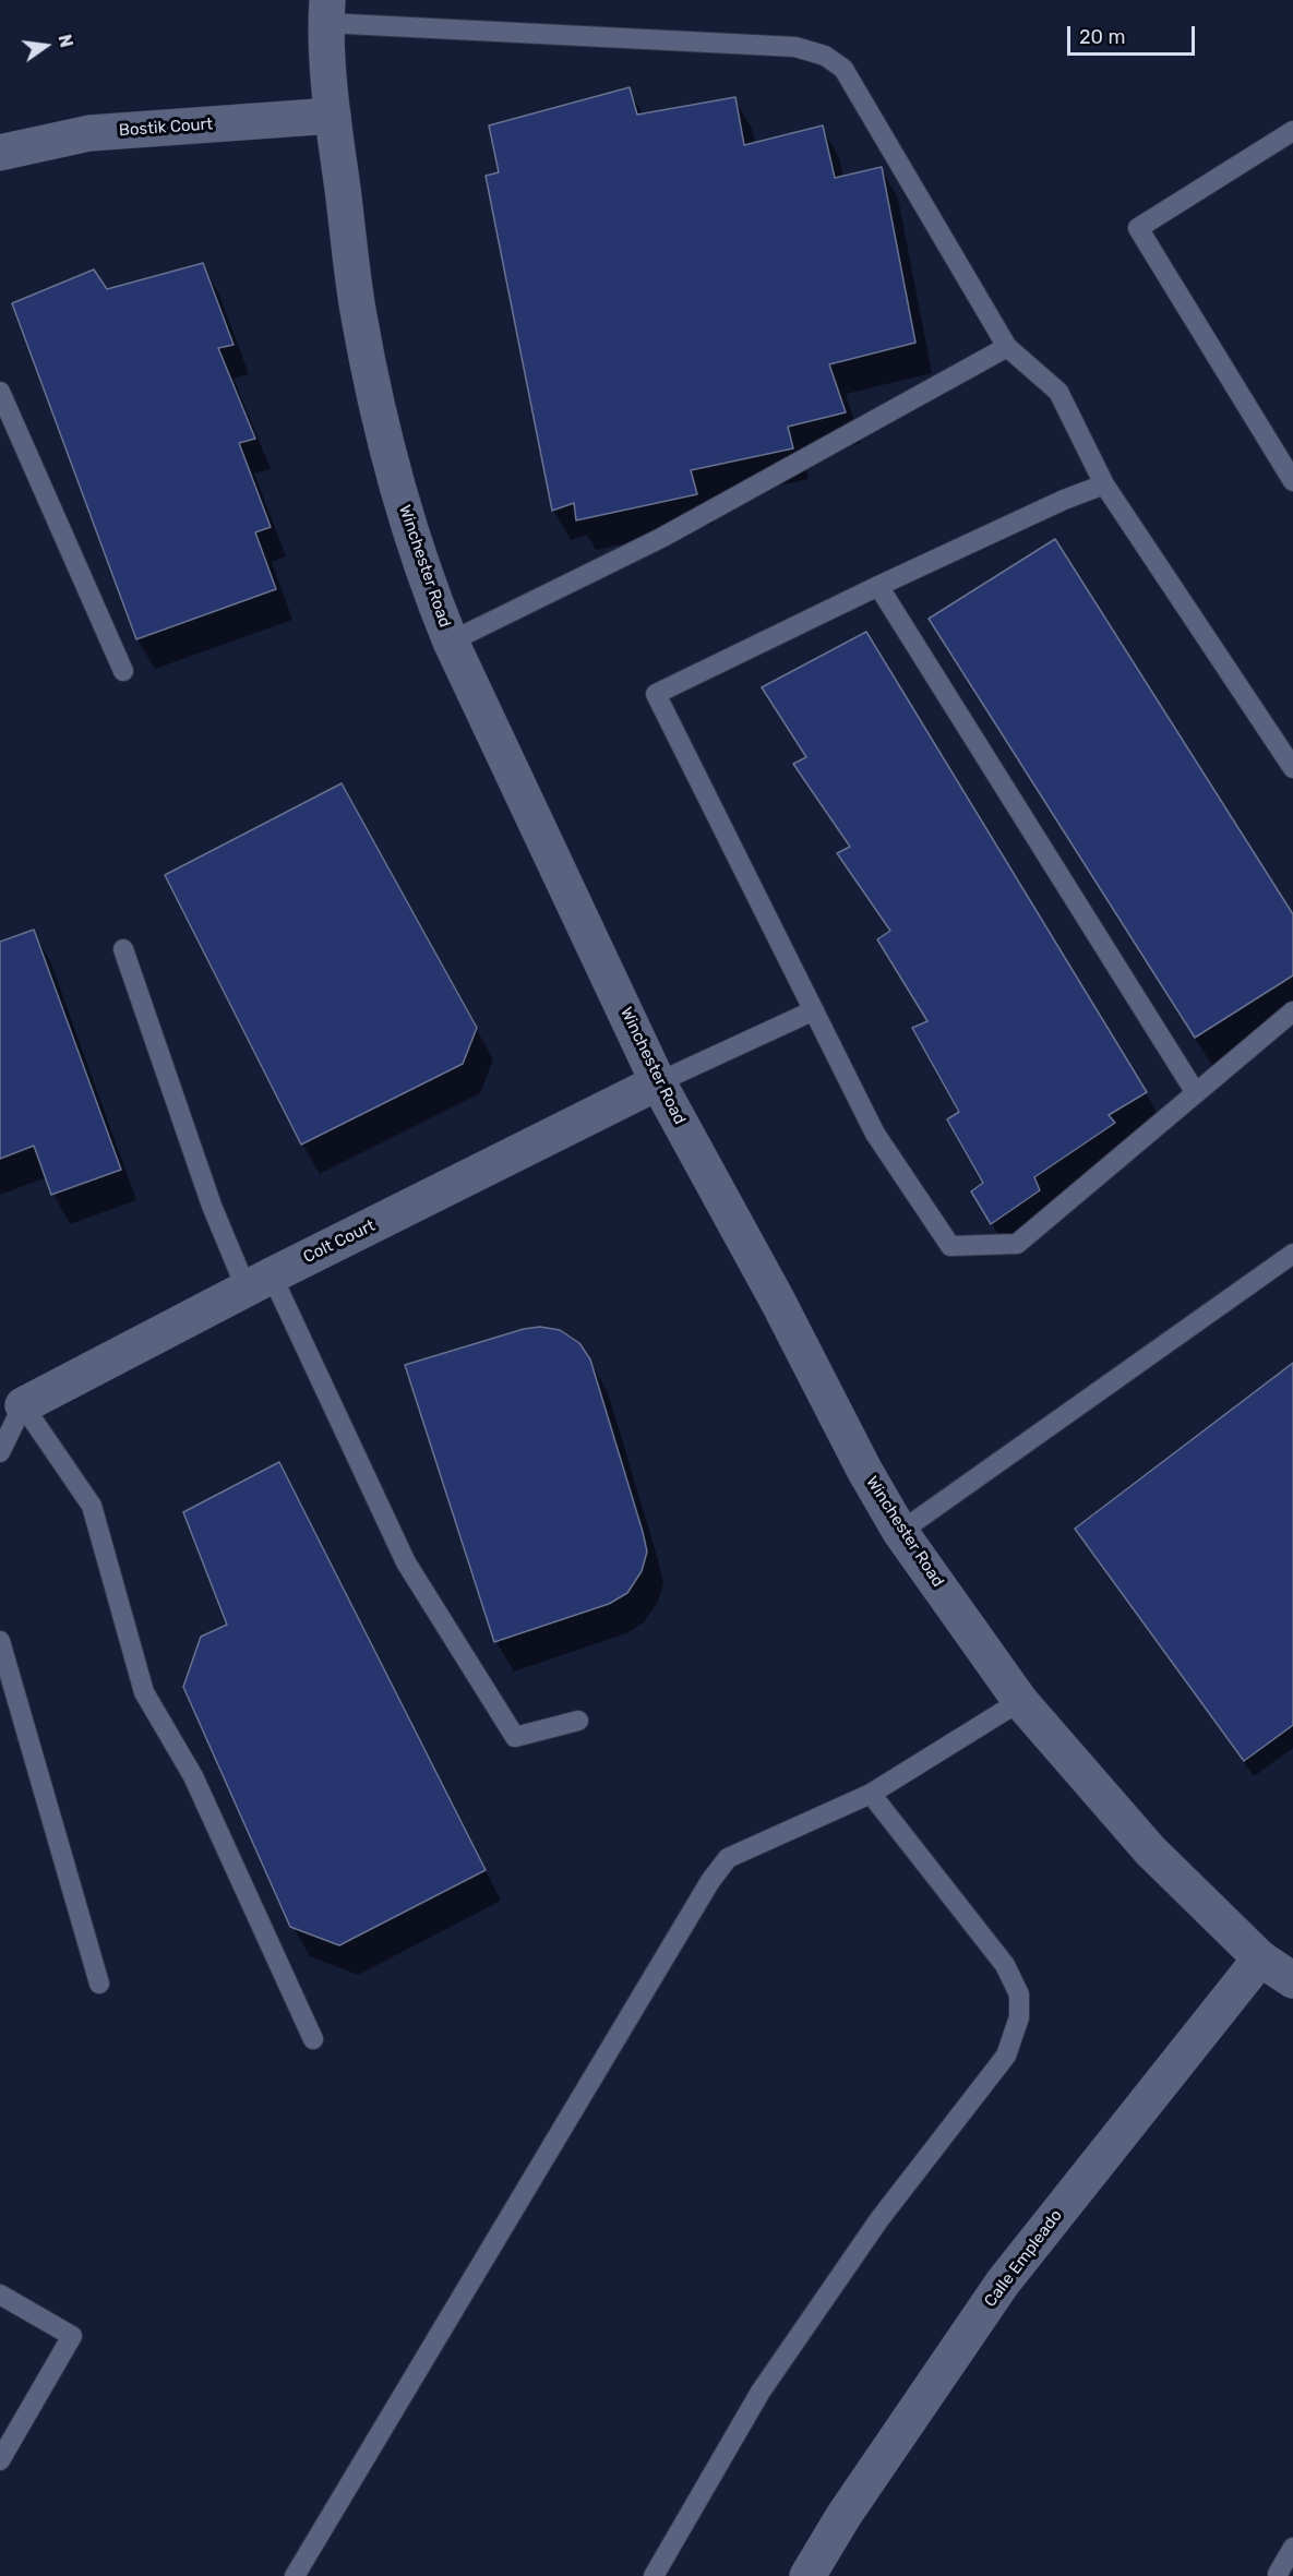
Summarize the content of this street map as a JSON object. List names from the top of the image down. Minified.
{"streets":{"street":["Bostik Court","Winchester Road","Colt Court","Calle Empleado"]},"crossings":[["Bostik Court","Winchester Road"],["Winchester Road","Colt Court"],["Winchester Road","Calle Empleado"]],"scale_bar":"20 m","north":"right"}
